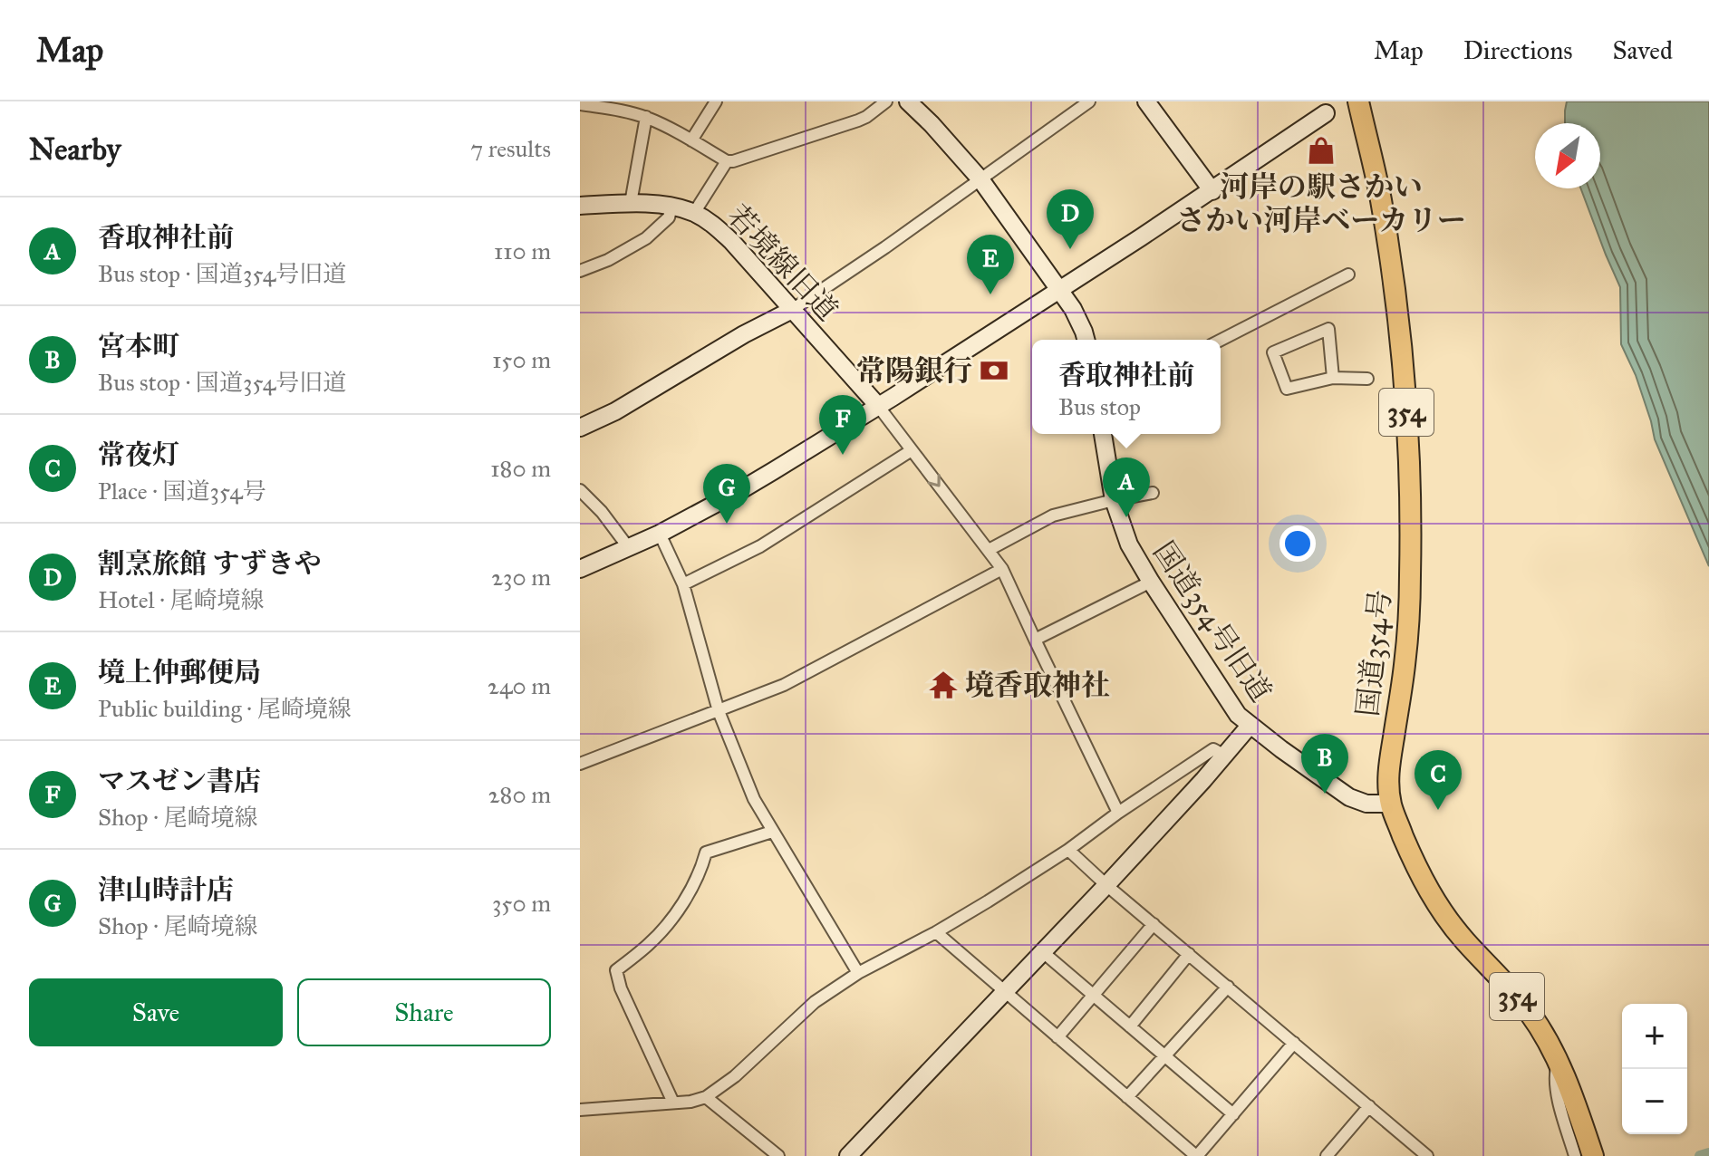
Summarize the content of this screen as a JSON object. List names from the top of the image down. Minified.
{"streets":{"highway":["354","国道354号"],"street":["若境線旧道","国道354号旧道"]},"crossings":[["国道354号旧道","国道354号"]],"places":{"shop":["河岸の駅さかい さかい河岸ベーカリー"],"bank":["常陽銀行"],"temple":["境香取神社"]},"north":"bottom left","page":{"header":"Map","nav":["Map","Directions","Saved"],"heading":["Nearby","7 results"],"pins":["D","E","F","A","G","B","C"],"list":[{"mark":"A","name":"香取神社前","note":"Bus stop · 国道354号旧道","value":"110 m"},{"mark":"B","name":"宮本町","note":"Bus stop · 国道354号旧道","value":"150 m"},{"mark":"C","name":"常夜灯","note":"Place · 国道354号","value":"180 m"},{"mark":"D","name":"割烹旅館 すずきや","note":"Hotel · 尾崎境線","value":"230 m"},{"mark":"E","name":"境上仲郵便局","note":"Public building · 尾崎境線","value":"240 m"},{"mark":"F","name":"マスゼン書店","note":"Shop · 尾崎境線","value":"280 m"},{"mark":"G","name":"津山時計店","note":"Shop · 尾崎境線","value":"350 m"}],"popup":["香取神社前","Bus stop"],"buttons":["Save","Share"],"map_buttons":["+","−"]}}
